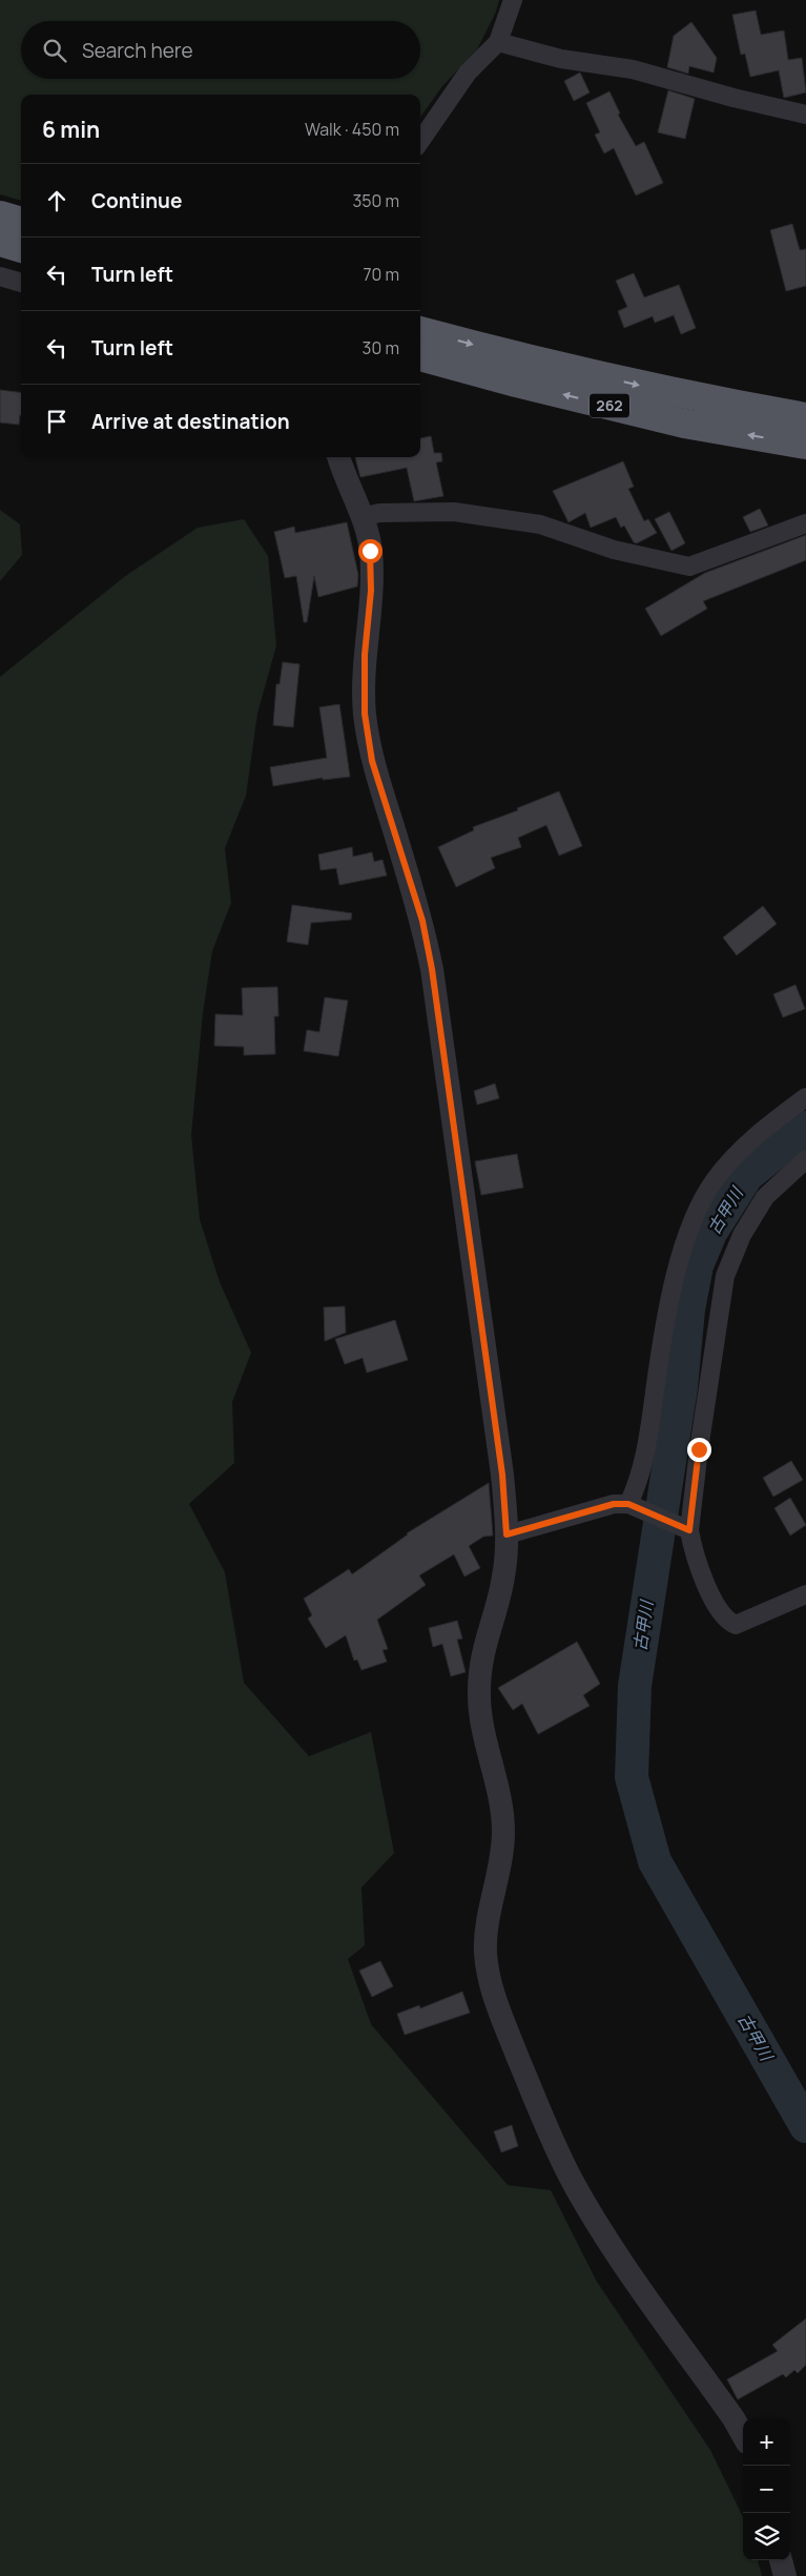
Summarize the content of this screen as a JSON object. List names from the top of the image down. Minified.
{"streets":{"highway":["262"]},"water":["古甲川"],"page":{"search":"Search here","heading":["6 min","Walk · 450 m"],"list":[["Continue","350 m"],["Turn left","70 m"],["Turn left","30 m"],"Arrive at destination"],"map_buttons":["+","−"]}}
